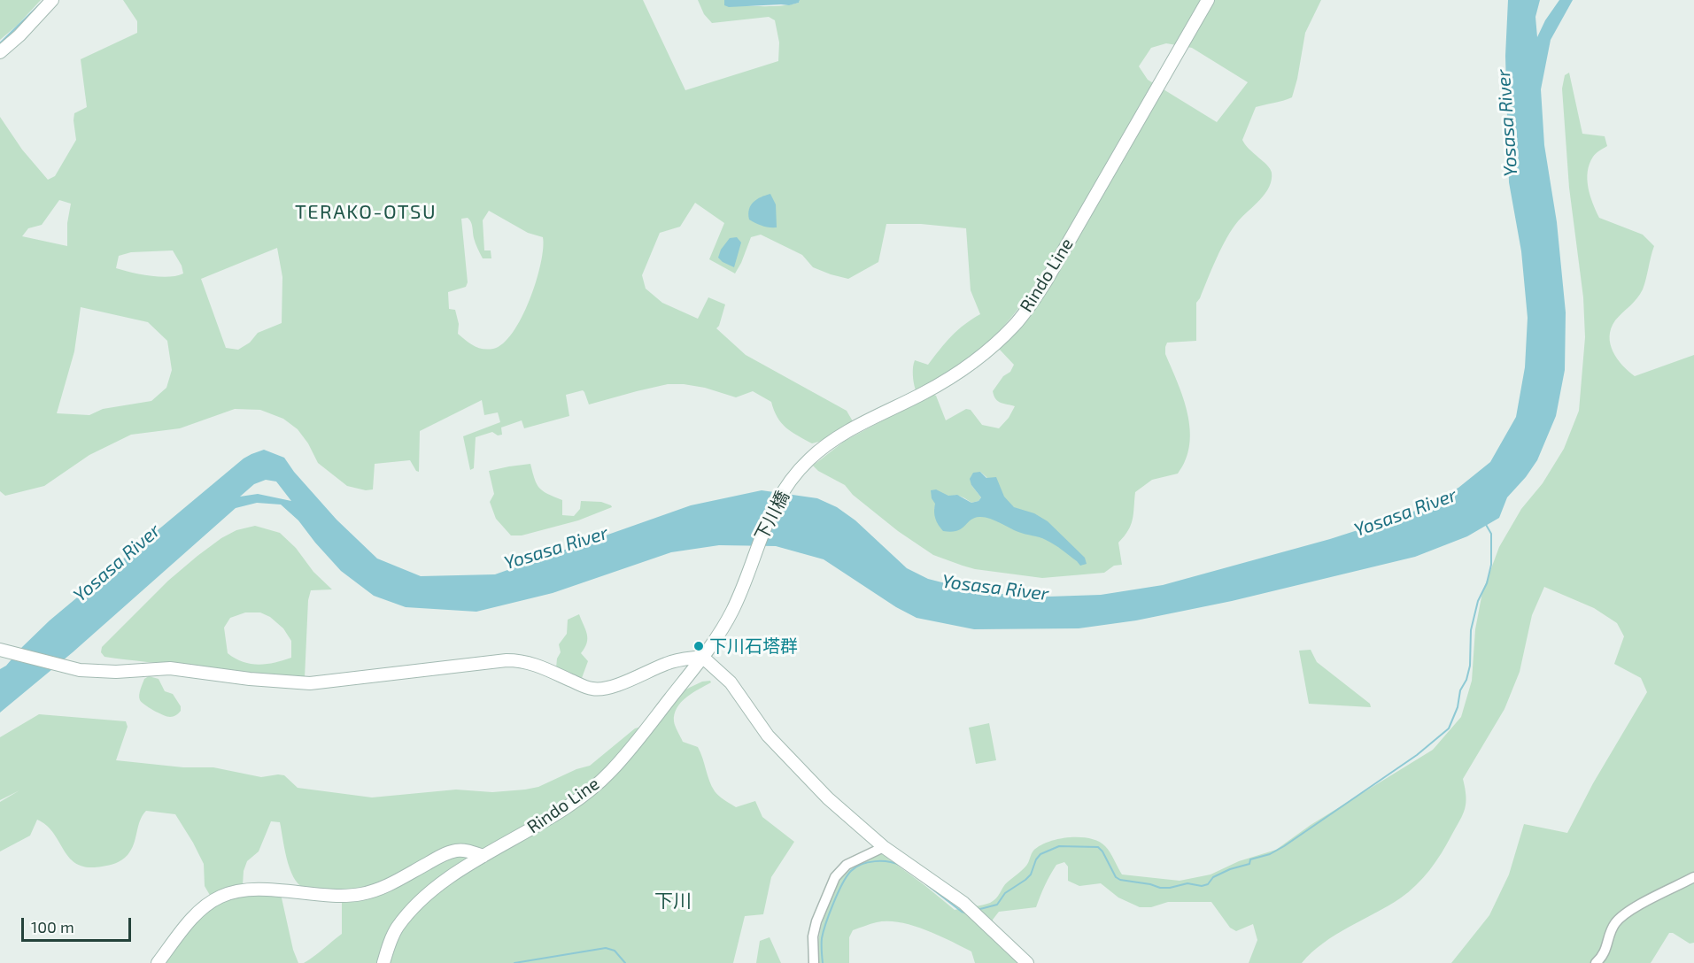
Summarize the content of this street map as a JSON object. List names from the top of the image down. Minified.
{"streets":{"street":["Rindo Line","下川橋"]},"crossings":[["Rindo Line","下川橋"]],"districts":["TERAKO-OTSU","下川"],"water":["Yosasa River"],"places":["下川石塔群"],"scale_bar":"100 m"}
